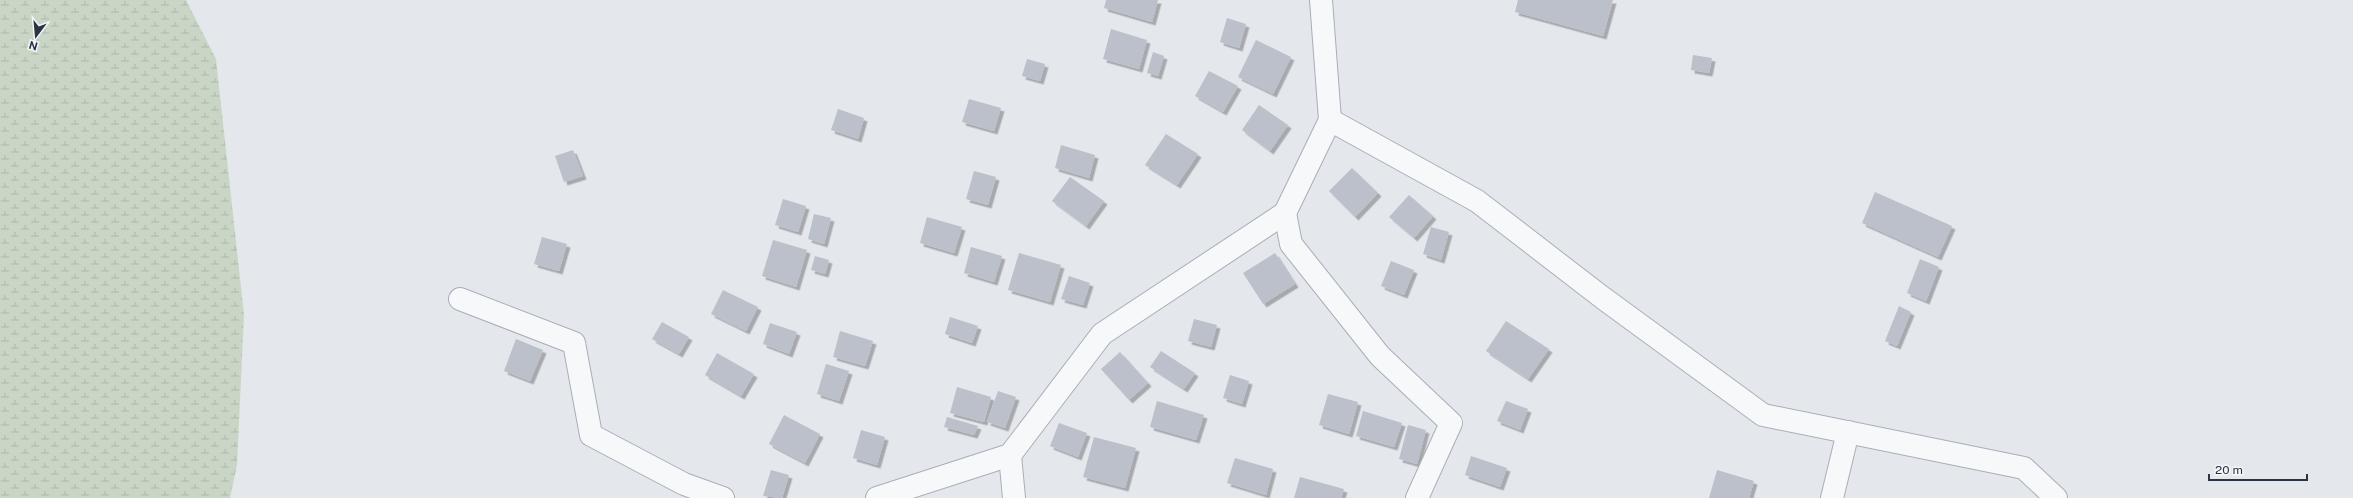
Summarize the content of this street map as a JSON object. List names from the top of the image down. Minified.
{"scale_bar":"20 m","north":"bottom"}
